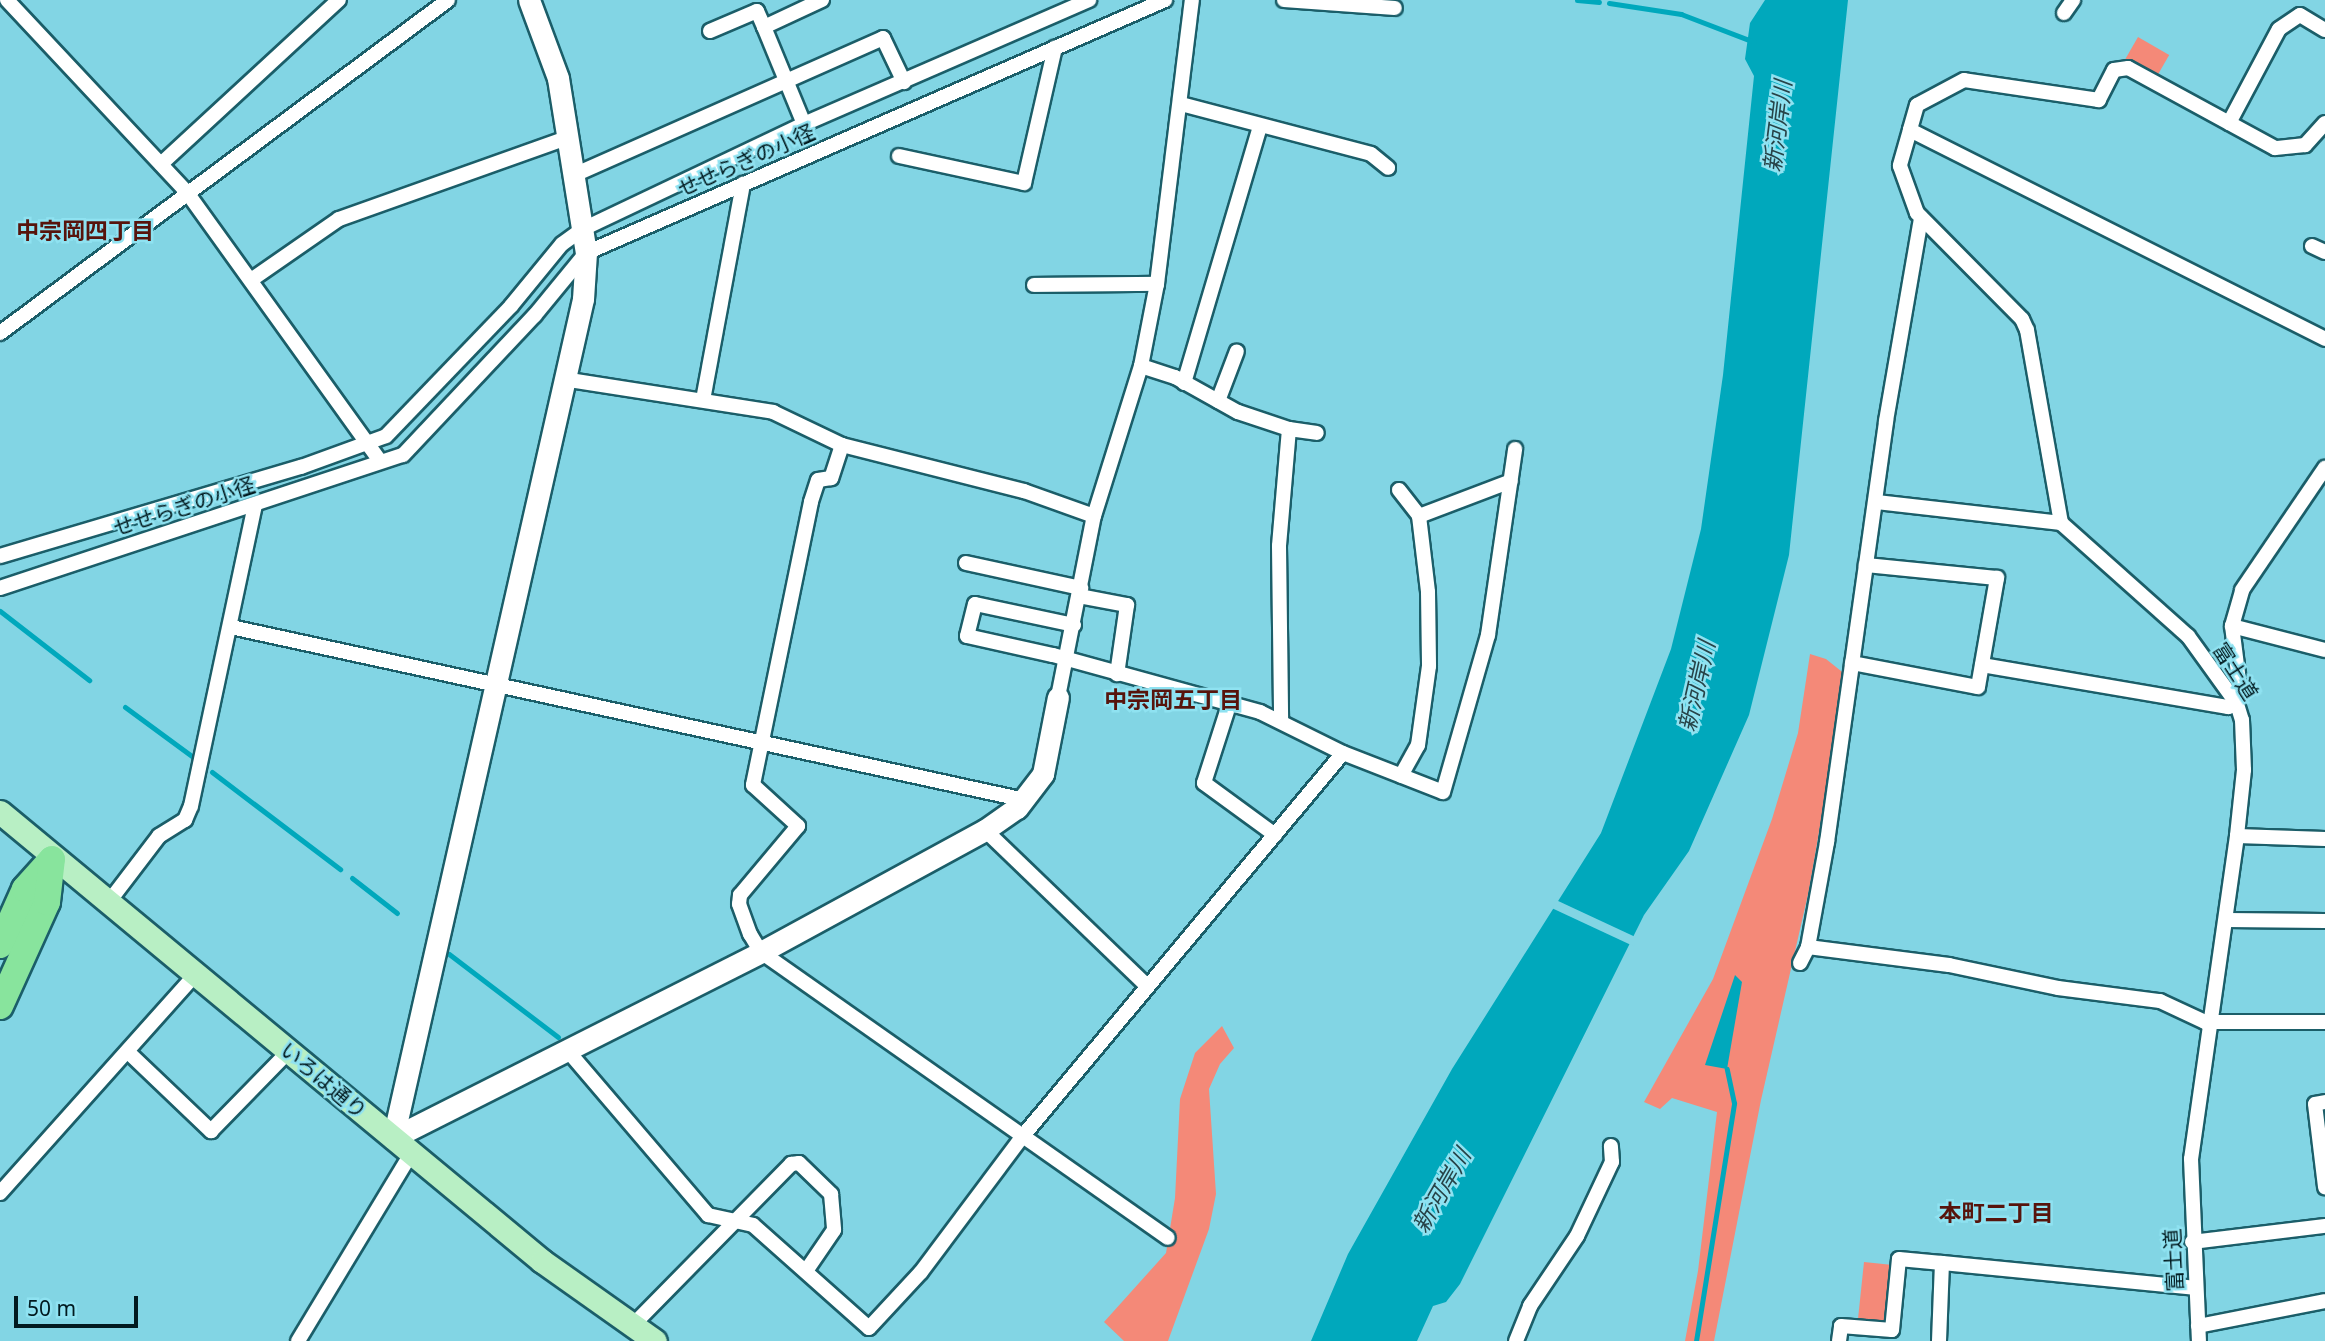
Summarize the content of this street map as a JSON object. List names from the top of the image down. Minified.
{"streets":{"main road":["いろは通り"],"street":["せせらぎの小径","富士道"]},"districts":["中宗岡四丁目","中宗岡五丁目","本町二丁目"],"water":["新河岸川"],"scale_bar":"50 m"}
